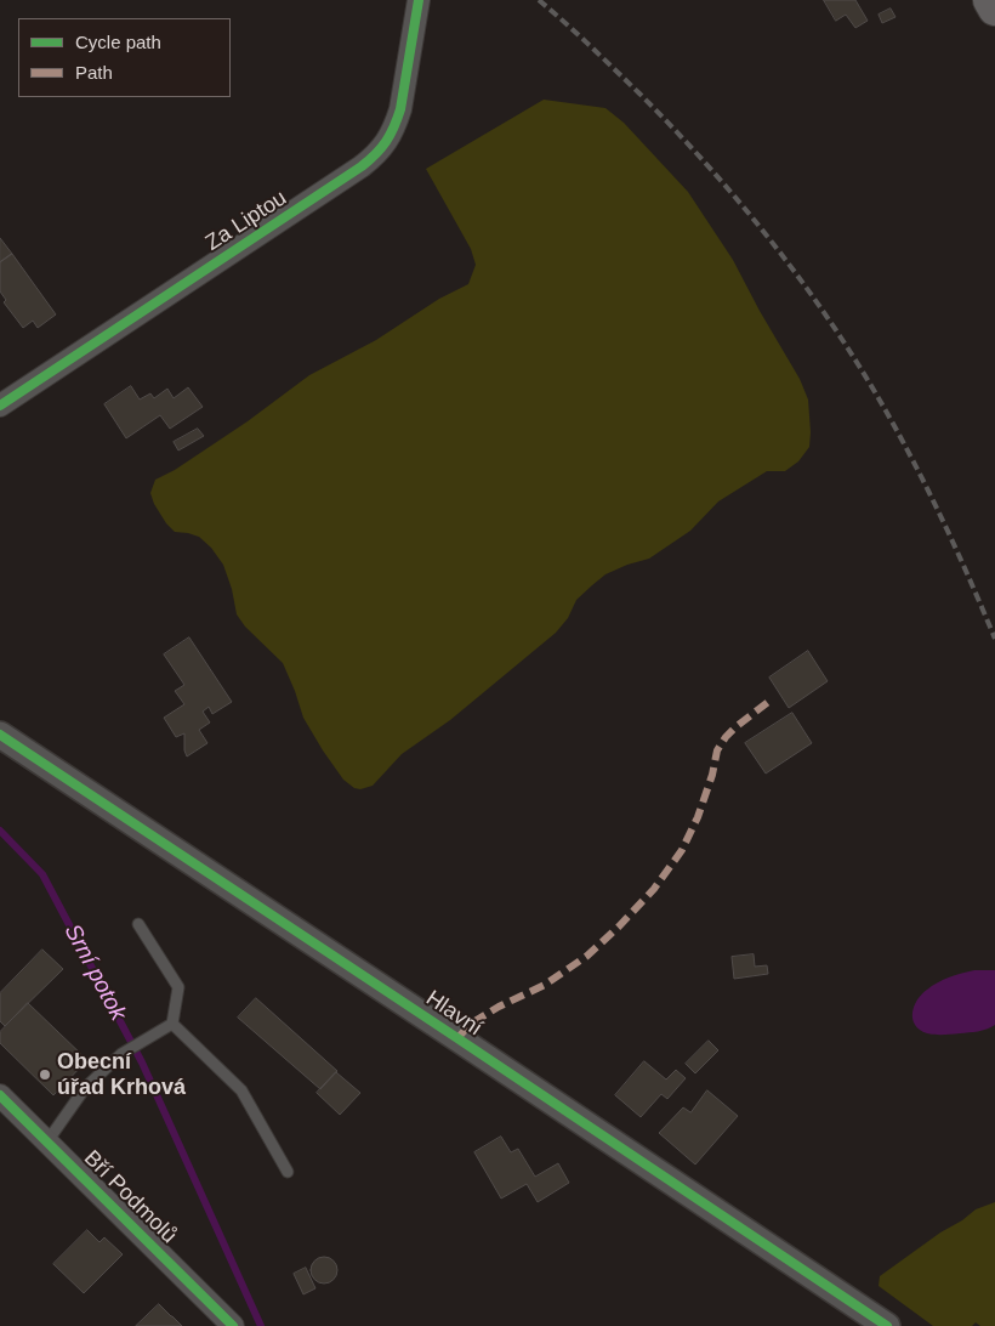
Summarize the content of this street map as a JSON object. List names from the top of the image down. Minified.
{"streets":{"street":["Za Liptou","Hlavní","Bří Podmolů"]},"water":["Srní potok"],"places":["Obecní úřad Krhová"],"legend":["Cycle path","Path"]}
